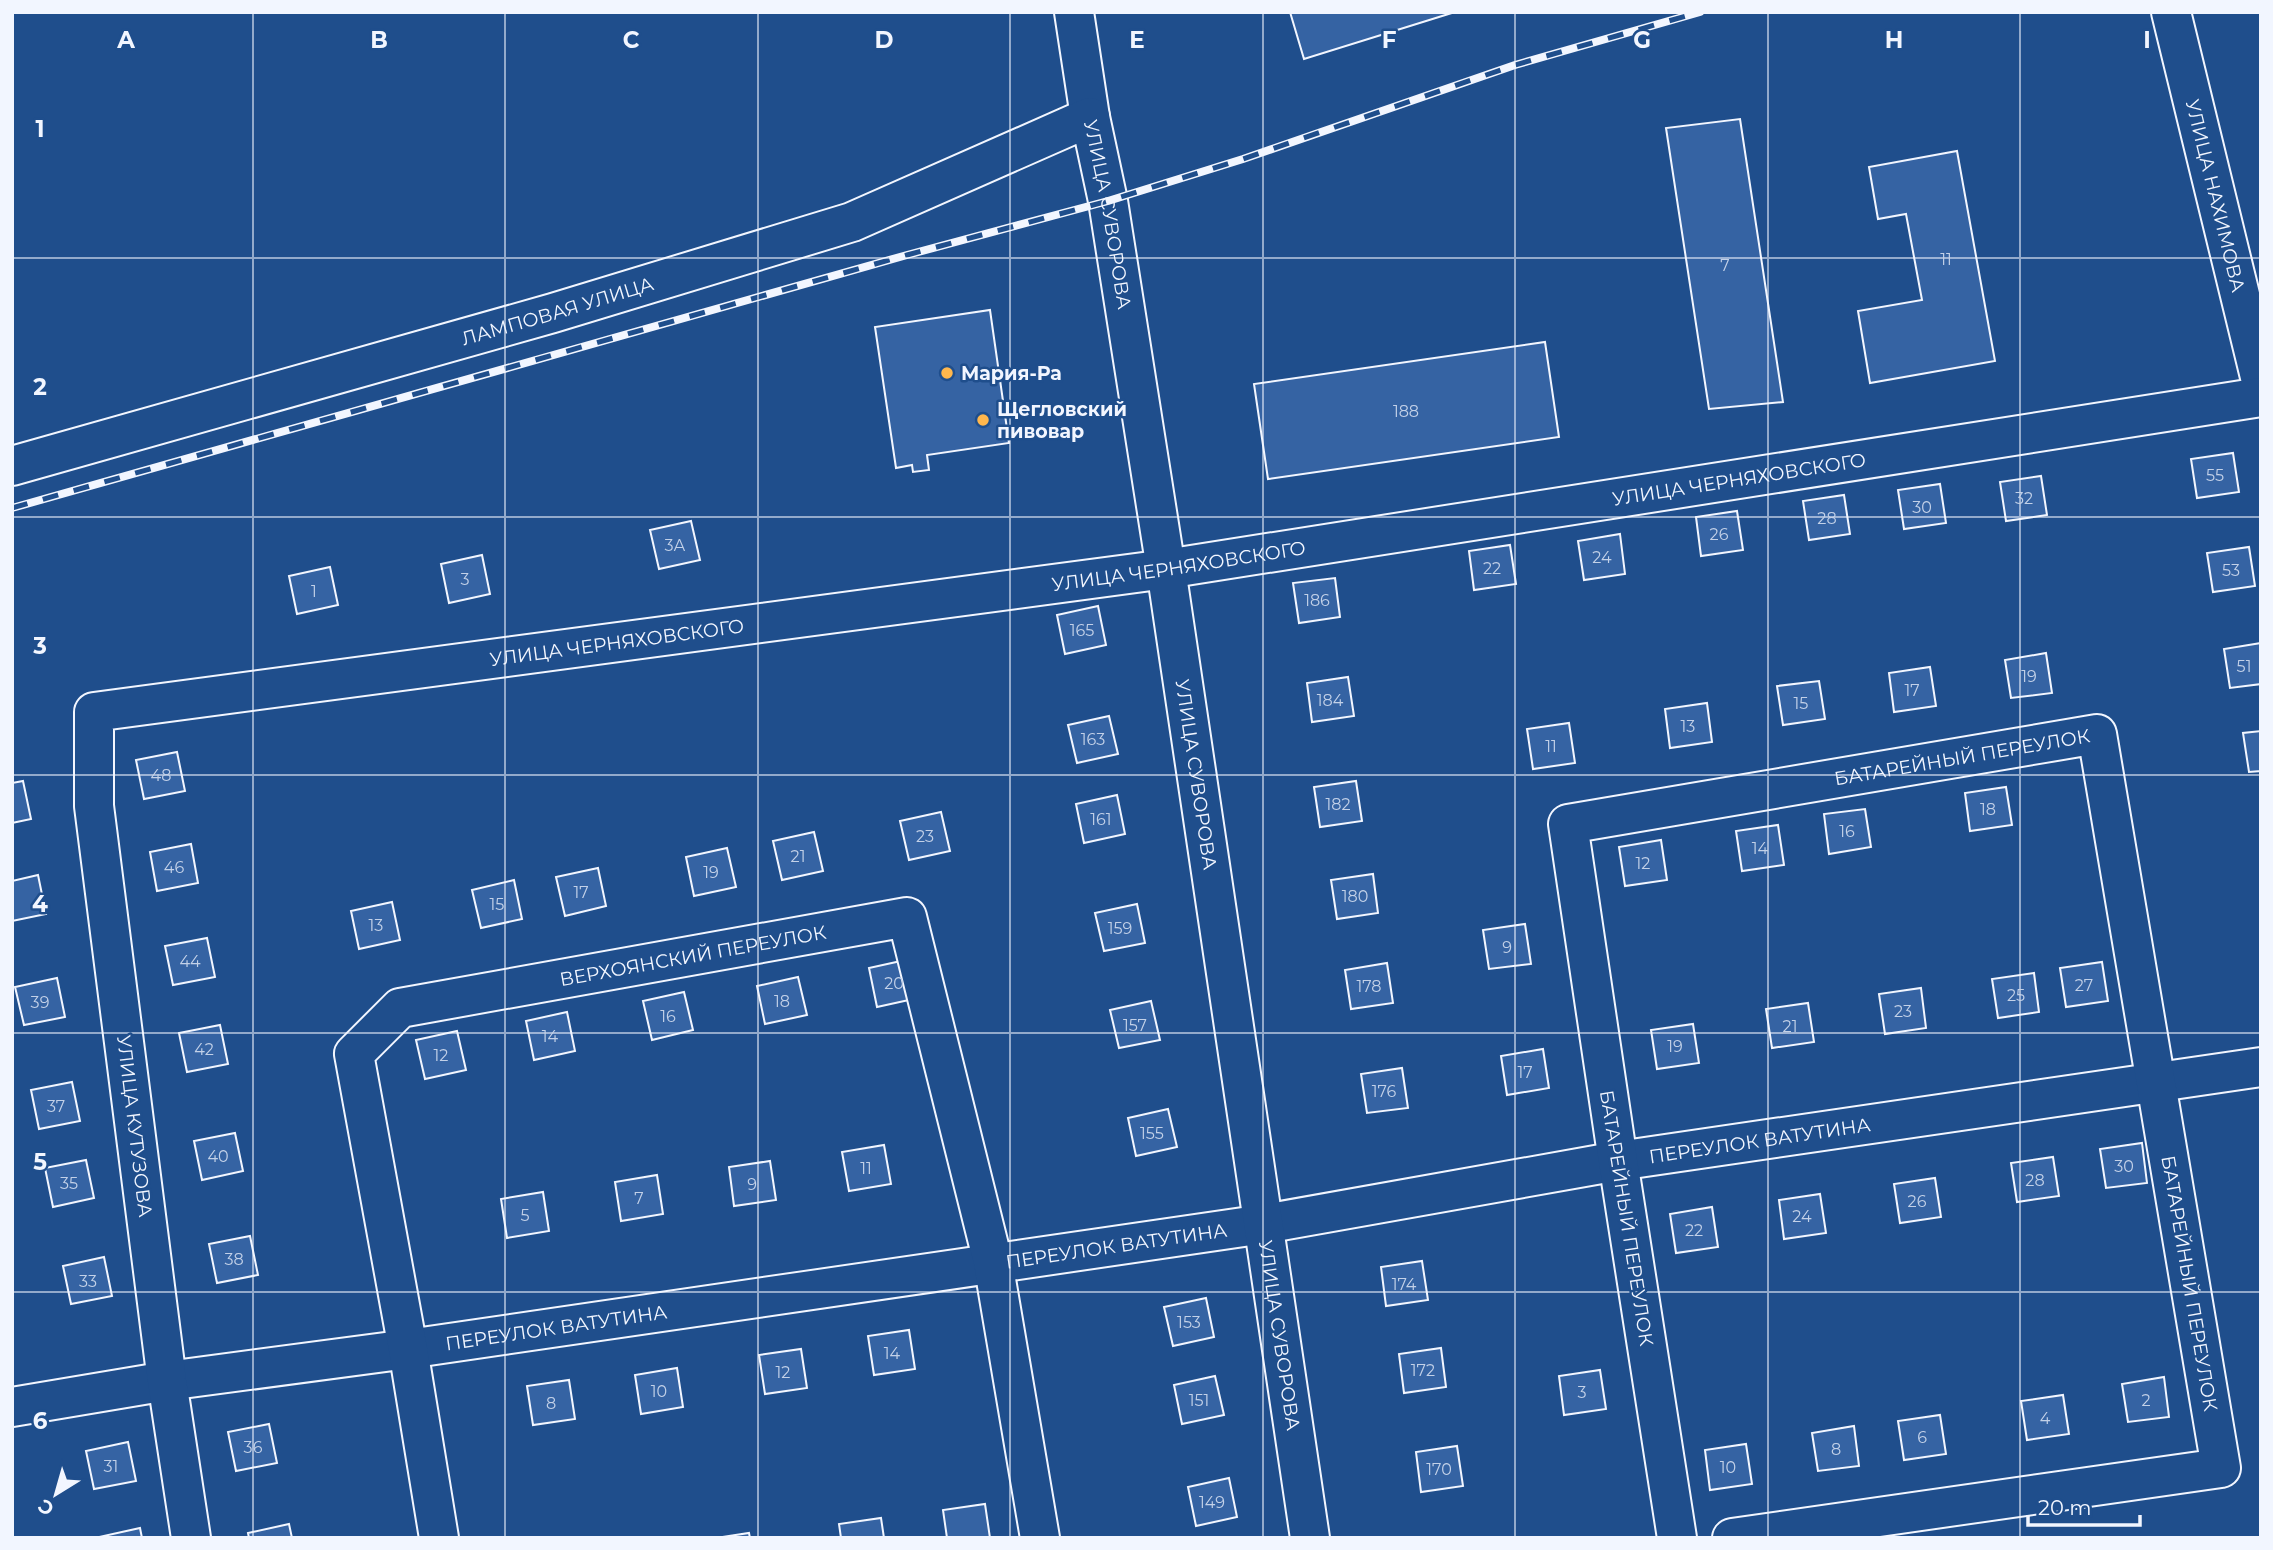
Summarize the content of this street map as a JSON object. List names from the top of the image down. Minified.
{"streets":{"street":["УЛИЦА НАХИМОВА","УЛИЦА СУВОРОВА","ЛАМПОВАЯ УЛИЦА","УЛИЦА ЧЕРНЯХОВСКОГО","БАТАРЕЙНЫЙ ПЕРЕУЛОК","ВЕРХОЯНСКИЙ ПЕРЕУЛОК","УЛИЦА КУТУЗОВА","ПЕРЕУЛОК ВАТУТИНА"]},"crossings":[["УЛИЦА СУВОРОВА","ЛАМПОВАЯ УЛИЦА"],["УЛИЦА СУВОРОВА","УЛИЦА ЧЕРНЯХОВСКОГО"],["УЛИЦА СУВОРОВА","ПЕРЕУЛОК ВАТУТИНА"],["УЛИЦА ЧЕРНЯХОВСКОГО","УЛИЦА КУТУЗОВА"],["БАТАРЕЙНЫЙ ПЕРЕУЛОК","ПЕРЕУЛОК ВАТУТИНА"],["ВЕРХОЯНСКИЙ ПЕРЕУЛОК","ПЕРЕУЛОК ВАТУТИНА"],["УЛИЦА КУТУЗОВА","ПЕРЕУЛОК ВАТУТИНА"]],"places":["Мария-Ра","Щегловский пивовар"],"house_numbers":["11","7","188","55","32","30","28","26","3А","24","22","53","3","1","186","165","51","19","17","184","15","13","163","11","48","182","18","161","16","23","14","21","12","46","19","17","180","15","13","159","9","44","20","27","178","25","18","39","23","16","157","21","14","19","42","12","17","176","37","155","40","30","11","28","35","9","7","26","5","24","22","38","33","174","153","14","172","12","10","3","151","2","8","4","6","36","8","31","10","170","149"],"scale_bar":"20 m","north":"bottom left","grid":{"columns":["A","B","C","D","E","F","G","H","I"],"rows":["1","2","3","4","5","6"]}}
